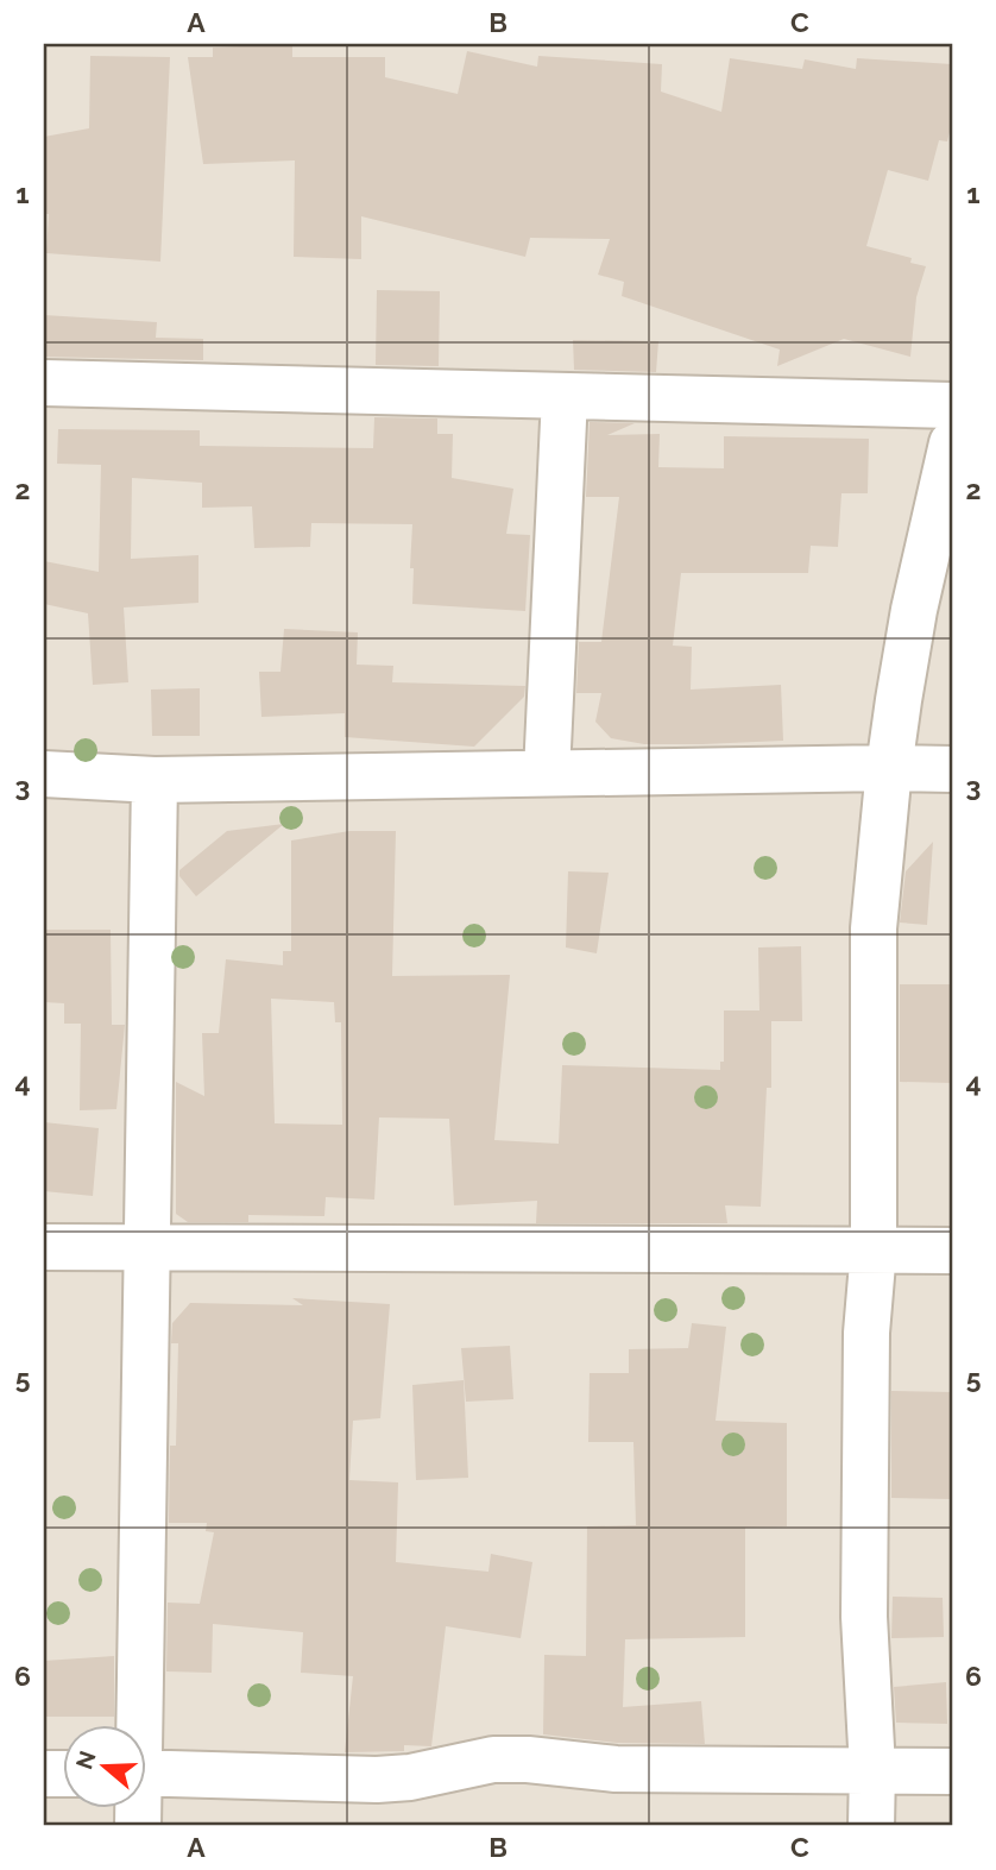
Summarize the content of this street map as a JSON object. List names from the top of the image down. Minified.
{"north":"left","grid":{"columns":["A","B","C"],"rows":["1","2","3","4","5","6"]}}
